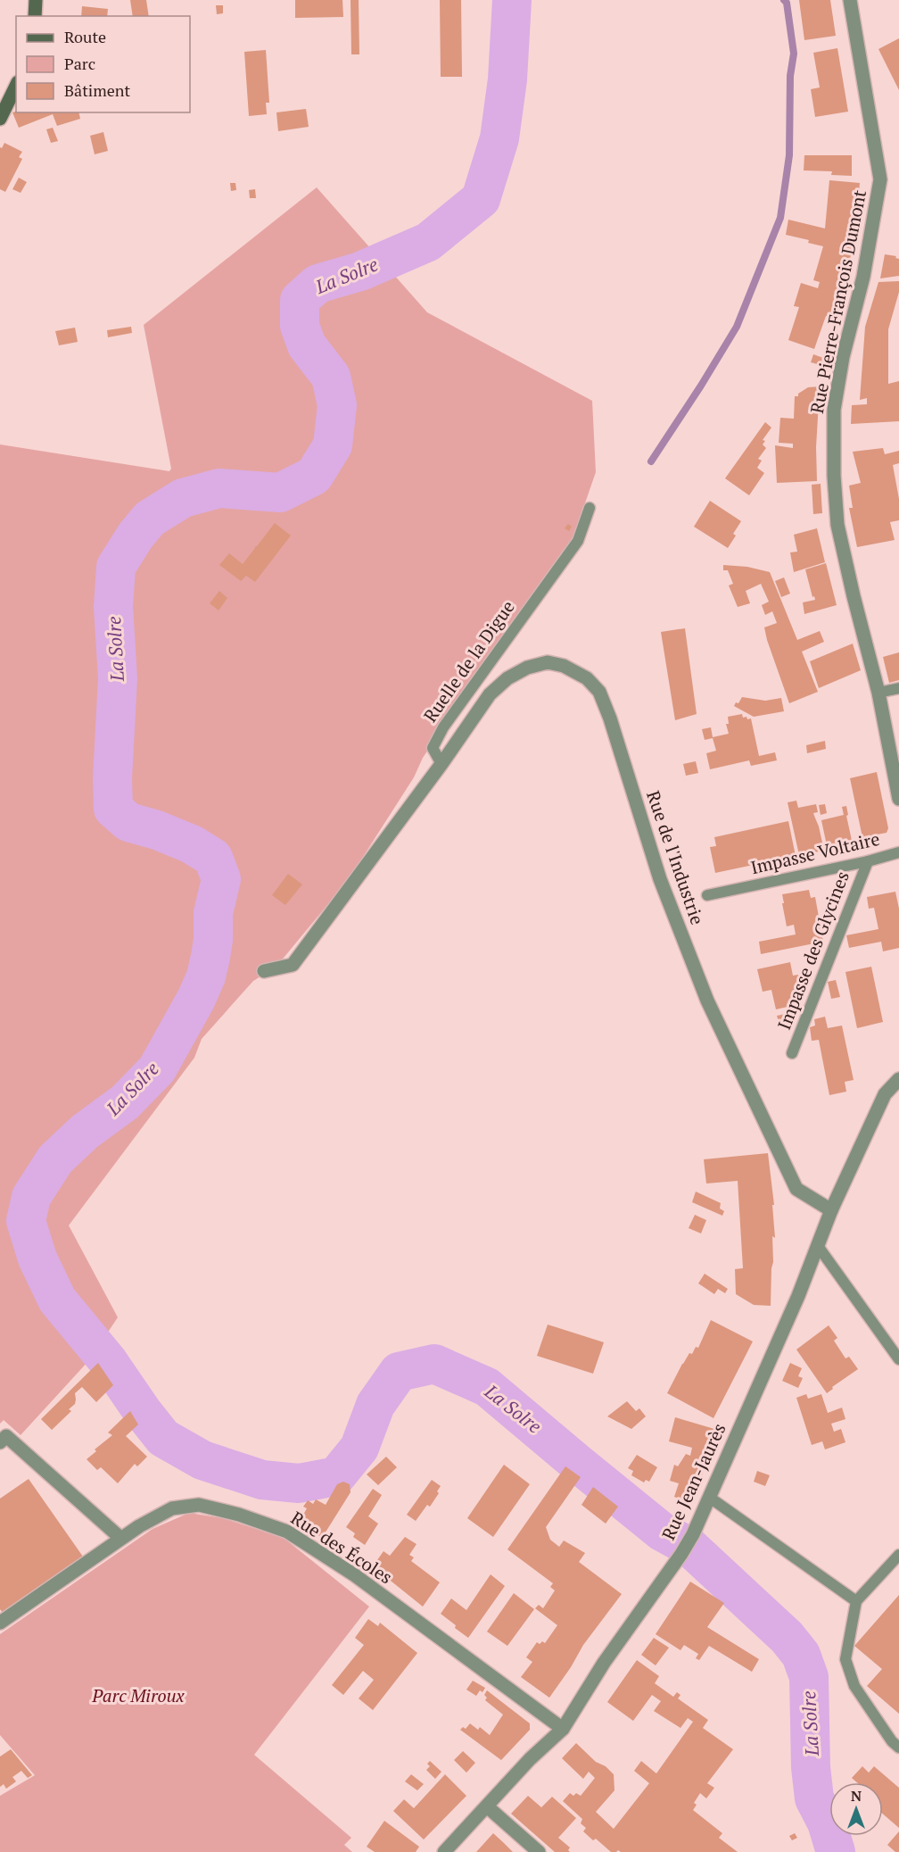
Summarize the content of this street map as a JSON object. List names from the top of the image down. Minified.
{"streets":{"street":["Rue Pierre-François Dumont","Rue de l'Industrie","Rue Jean-Jaurès","Rue des Écoles"],"lane":["Ruelle de la Digue","Impasse Voltaire","Impasse des Glycines"]},"crossings":[["Ruelle de la Digue","Rue de l'Industrie"],["Impasse Voltaire","Impasse des Glycines"],["Rue de l'Industrie","Rue Jean-Jaurès"],["Rue Jean-Jaurès","Rue des Écoles"]],"water":["La Solre"],"parks":["Parc Miroux"],"legend":["Route","Parc","Bâtiment"],"north":"top"}
